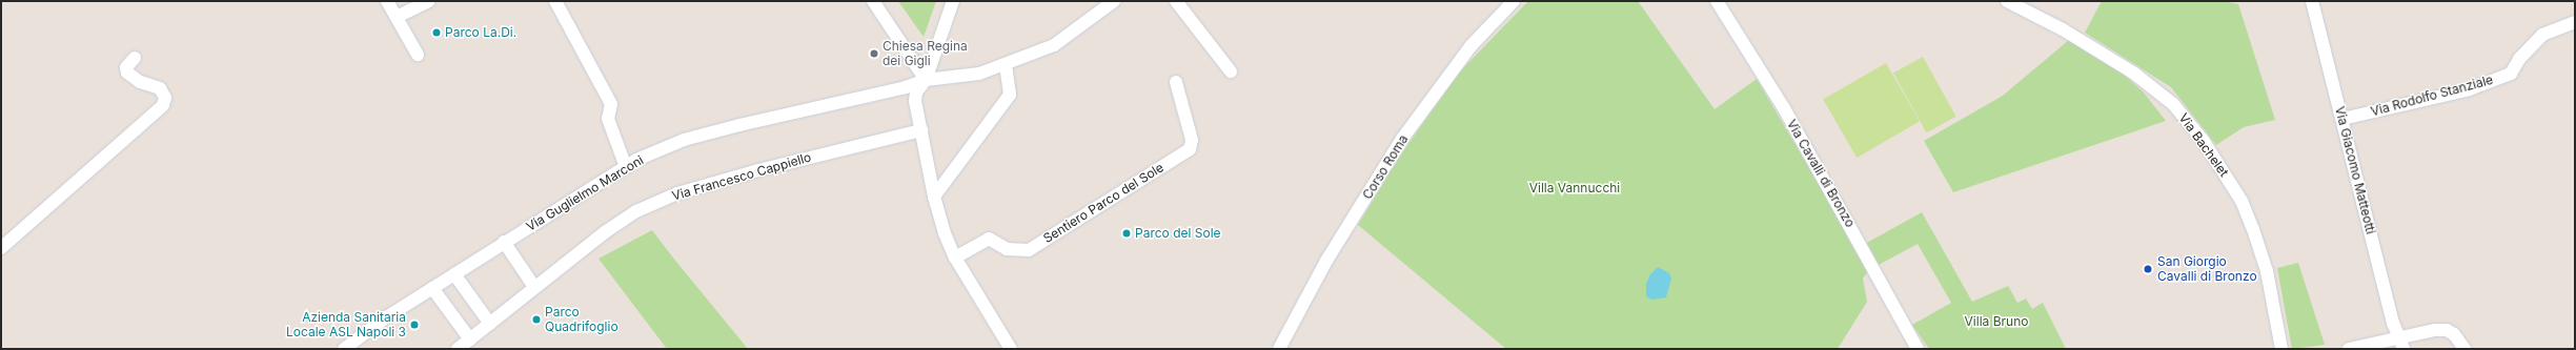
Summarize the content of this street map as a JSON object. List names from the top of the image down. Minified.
{"streets":{"street":["Via Rodolfo Stanziale","Via Bachelet","Corso Roma","Via Giacomo Matteotti","Via Cavalli di Bronzo","Via Francesco Cappiello","Via Guglielmo Marconi","Sentiero Parco del Sole"]},"crossings":[["Via Rodolfo Stanziale","Via Giacomo Matteotti"]],"parks":["Villa Vannucchi","Villa Bruno"],"places":["Parco La.Di.","Chiesa Regina dei Gigli","Parco del Sole","San Giorgio Cavalli di Bronzo","Parco Quadrifoglio","Azienda Sanitaria Locale ASL Napoli 3"]}
